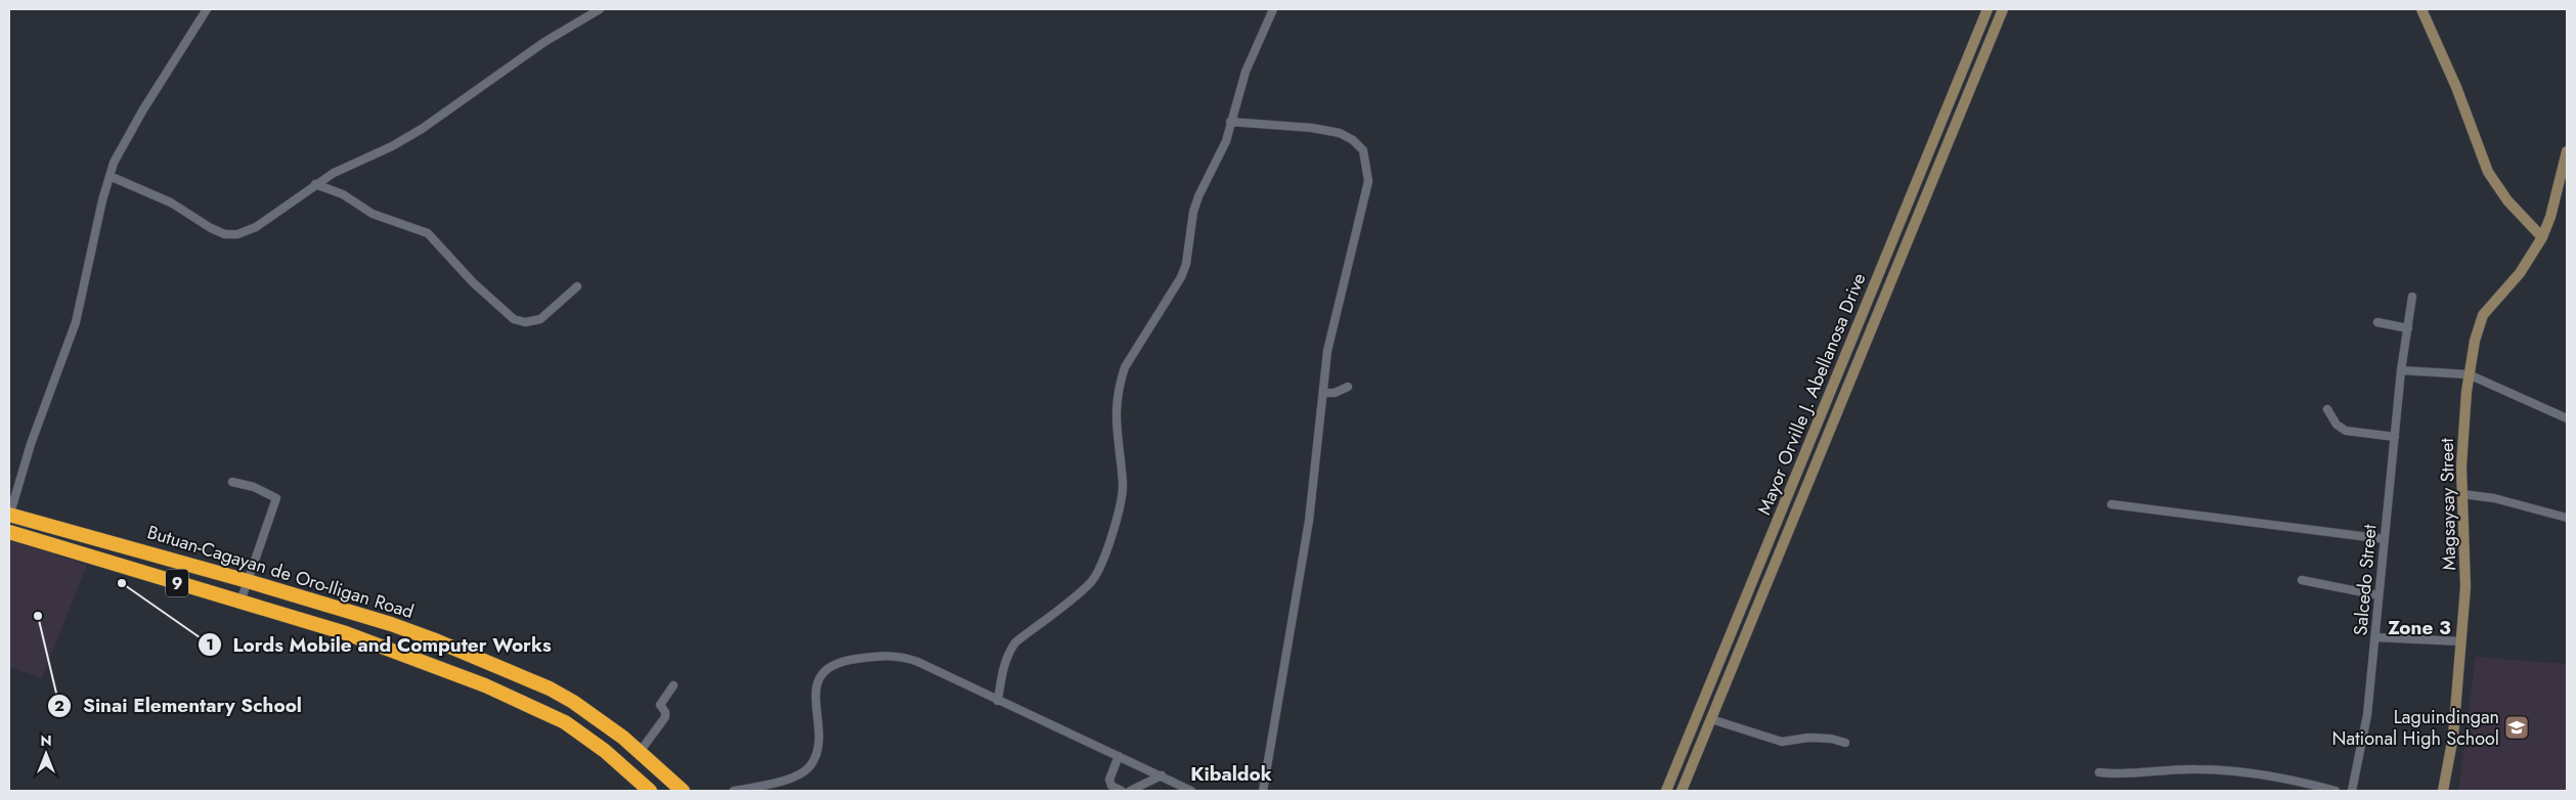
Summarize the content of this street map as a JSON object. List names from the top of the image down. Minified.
{"streets":{"highway":["Butuan-Cagayan de Oro-Iligan Road","9"],"main road":["Mayor Orville J. Abellanosa Drive","Magsaysay Street"],"street":["Salcedo Street"]},"districts":["Zone 3","Kibaldok"],"places":{"other":["Lords Mobile and Computer Works","Sinai Elementary School"],"school or university":["Laguindingan National High School"]},"north":"top"}
